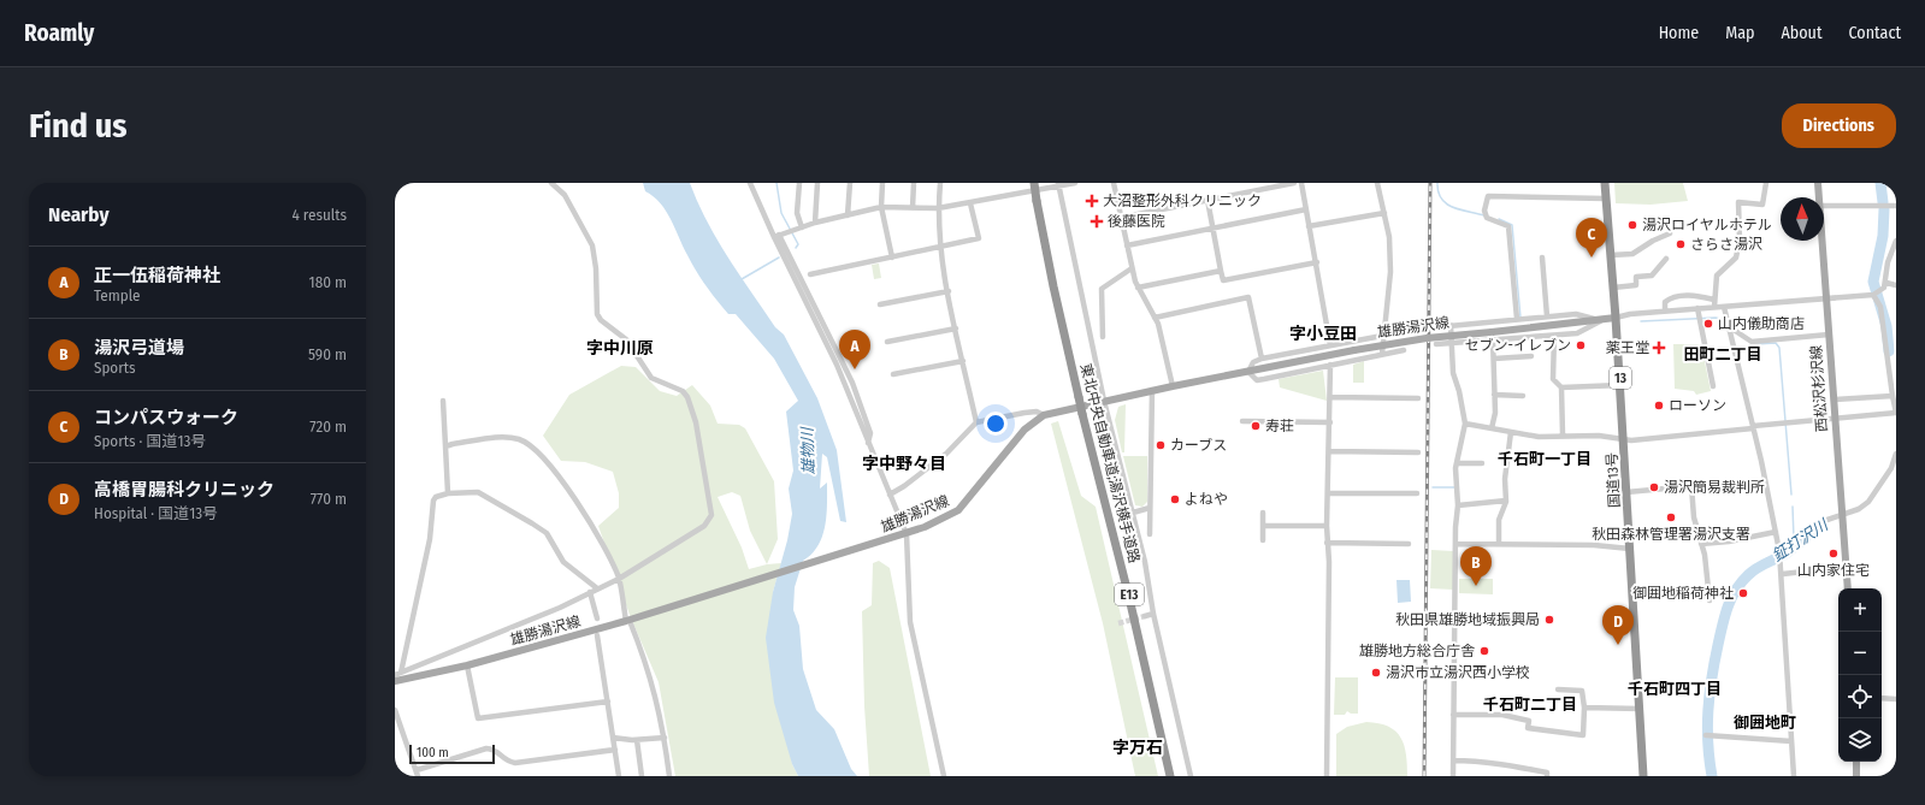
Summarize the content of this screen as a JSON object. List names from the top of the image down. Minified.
{"streets":{"highway":["13","東北中央自動車道;湯沢横手道路","国道13号","E13"],"main road":["雄勝湯沢線","西松沢杉沢線"]},"crossings":[["雄勝湯沢線","国道13号"]],"districts":["字小豆田","字中川原","田町二丁目","千石町一丁目","字中野々目","千石町四丁目","千石町二丁目","御囲地町","字万石"],"water":["雄物川","鉦打沢川"],"places":{"health":["大沼整形外科クリニック","後藤医院","薬王堂"],"other":["湯沢ロイヤルホテル","さらさ湯沢","山内儀助商店","セブン-イレブン","ローソン","寿荘","カーブス","湯沢簡易裁判所","よねや","秋田森林管理署湯沢支署","山内家住宅","御囲地稲荷神社","秋田県雄勝地域振興局","雄勝地方総合庁舎","湯沢市立湯沢西小学校"]},"scale_bar":"100 m","north":"top","page":{"header":"Roamly","nav":["Home","Map","About","Contact"],"buttons":"Directions","title":"Find us","heading":["Nearby","4 results"],"pins":["C","A","B","D"],"list":[{"mark":"A","name":"正一伍稲荷神社","note":"Temple","value":"180 m"},{"mark":"B","name":"湯沢弓道場","note":"Sports","value":"590 m"},{"mark":"C","name":"コンパスウォーク","note":"Sports · 国道13号","value":"720 m"},{"mark":"D","name":"高橋胃腸科クリニック","note":"Hospital · 国道13号","value":"770 m"}],"map_buttons":["+","−"],"scale":"100 m"}}
